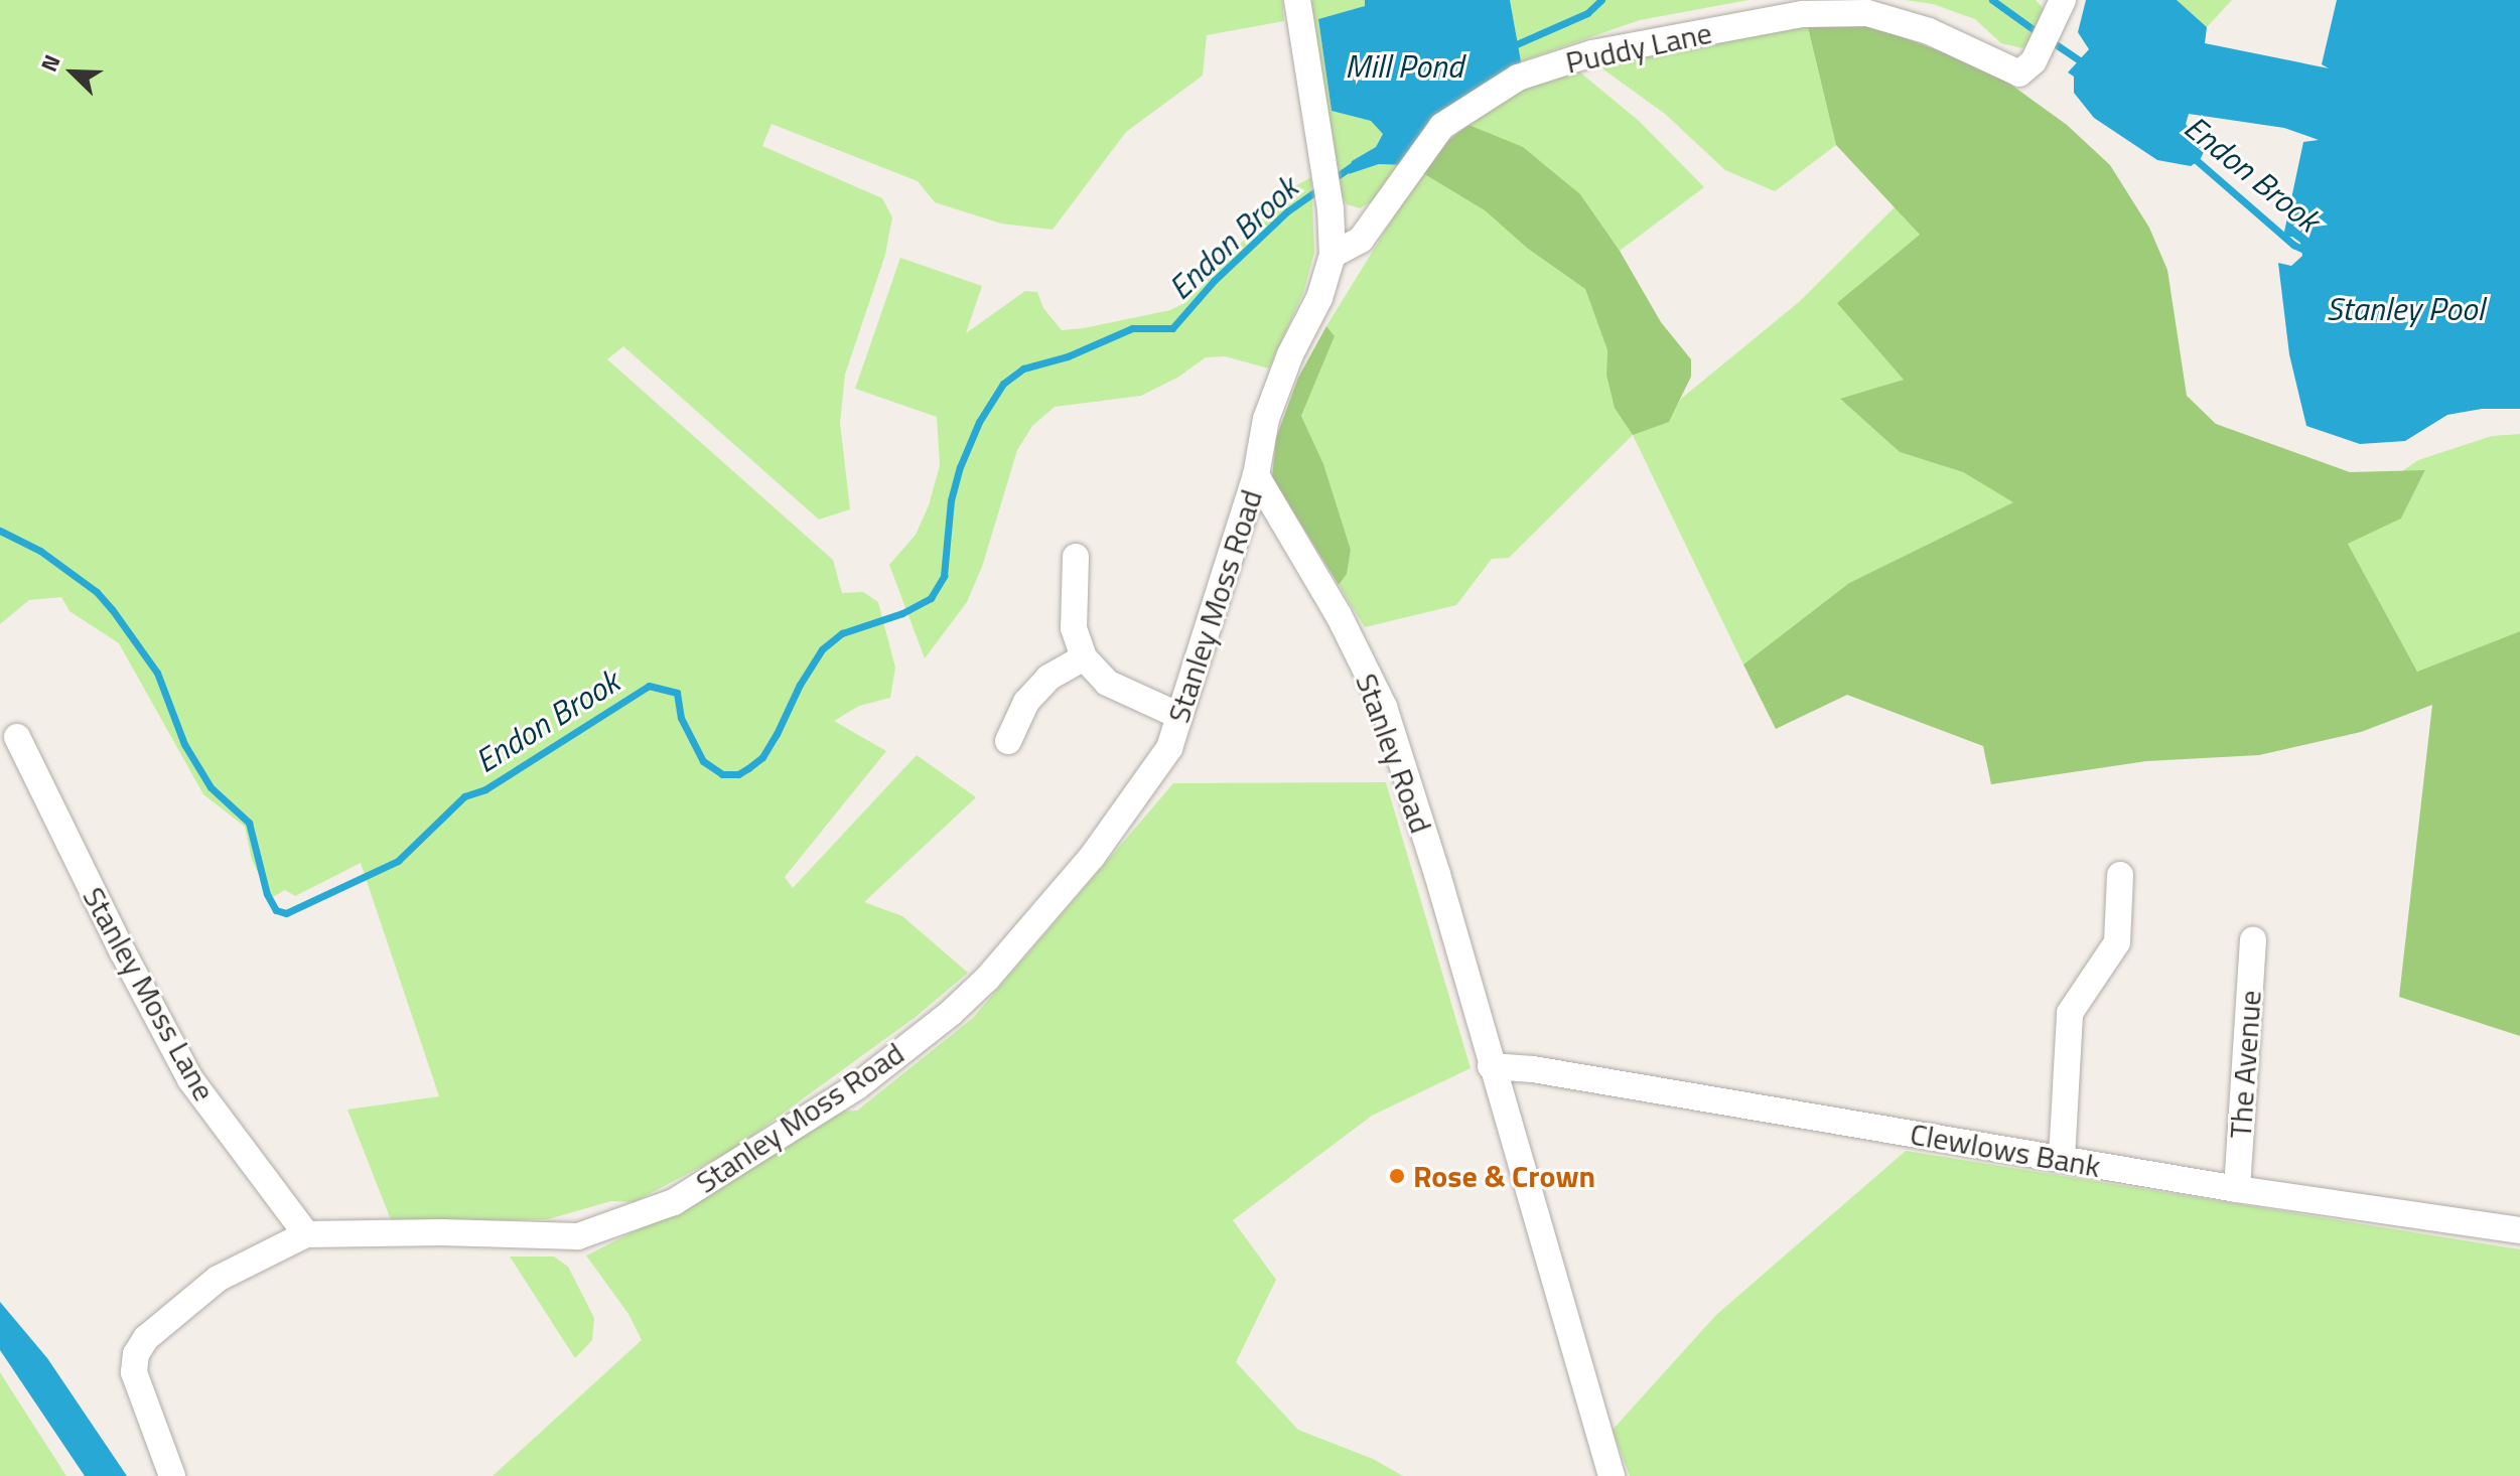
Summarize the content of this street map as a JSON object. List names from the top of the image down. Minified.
{"streets":{"street":["Puddy Lane","Stanley Moss Road","Stanley Road","Stanley Moss Lane","The Avenue","Clewlows Bank"]},"crossings":[["Stanley Moss Road","Stanley Road"],["Stanley Moss Road","Stanley Moss Lane"],["Stanley Road","Clewlows Bank"],["The Avenue","Clewlows Bank"]],"water":["Mill Pond","Endon Brook","Stanley Pool"],"places":["Rose & Crown"],"north":"top left"}
